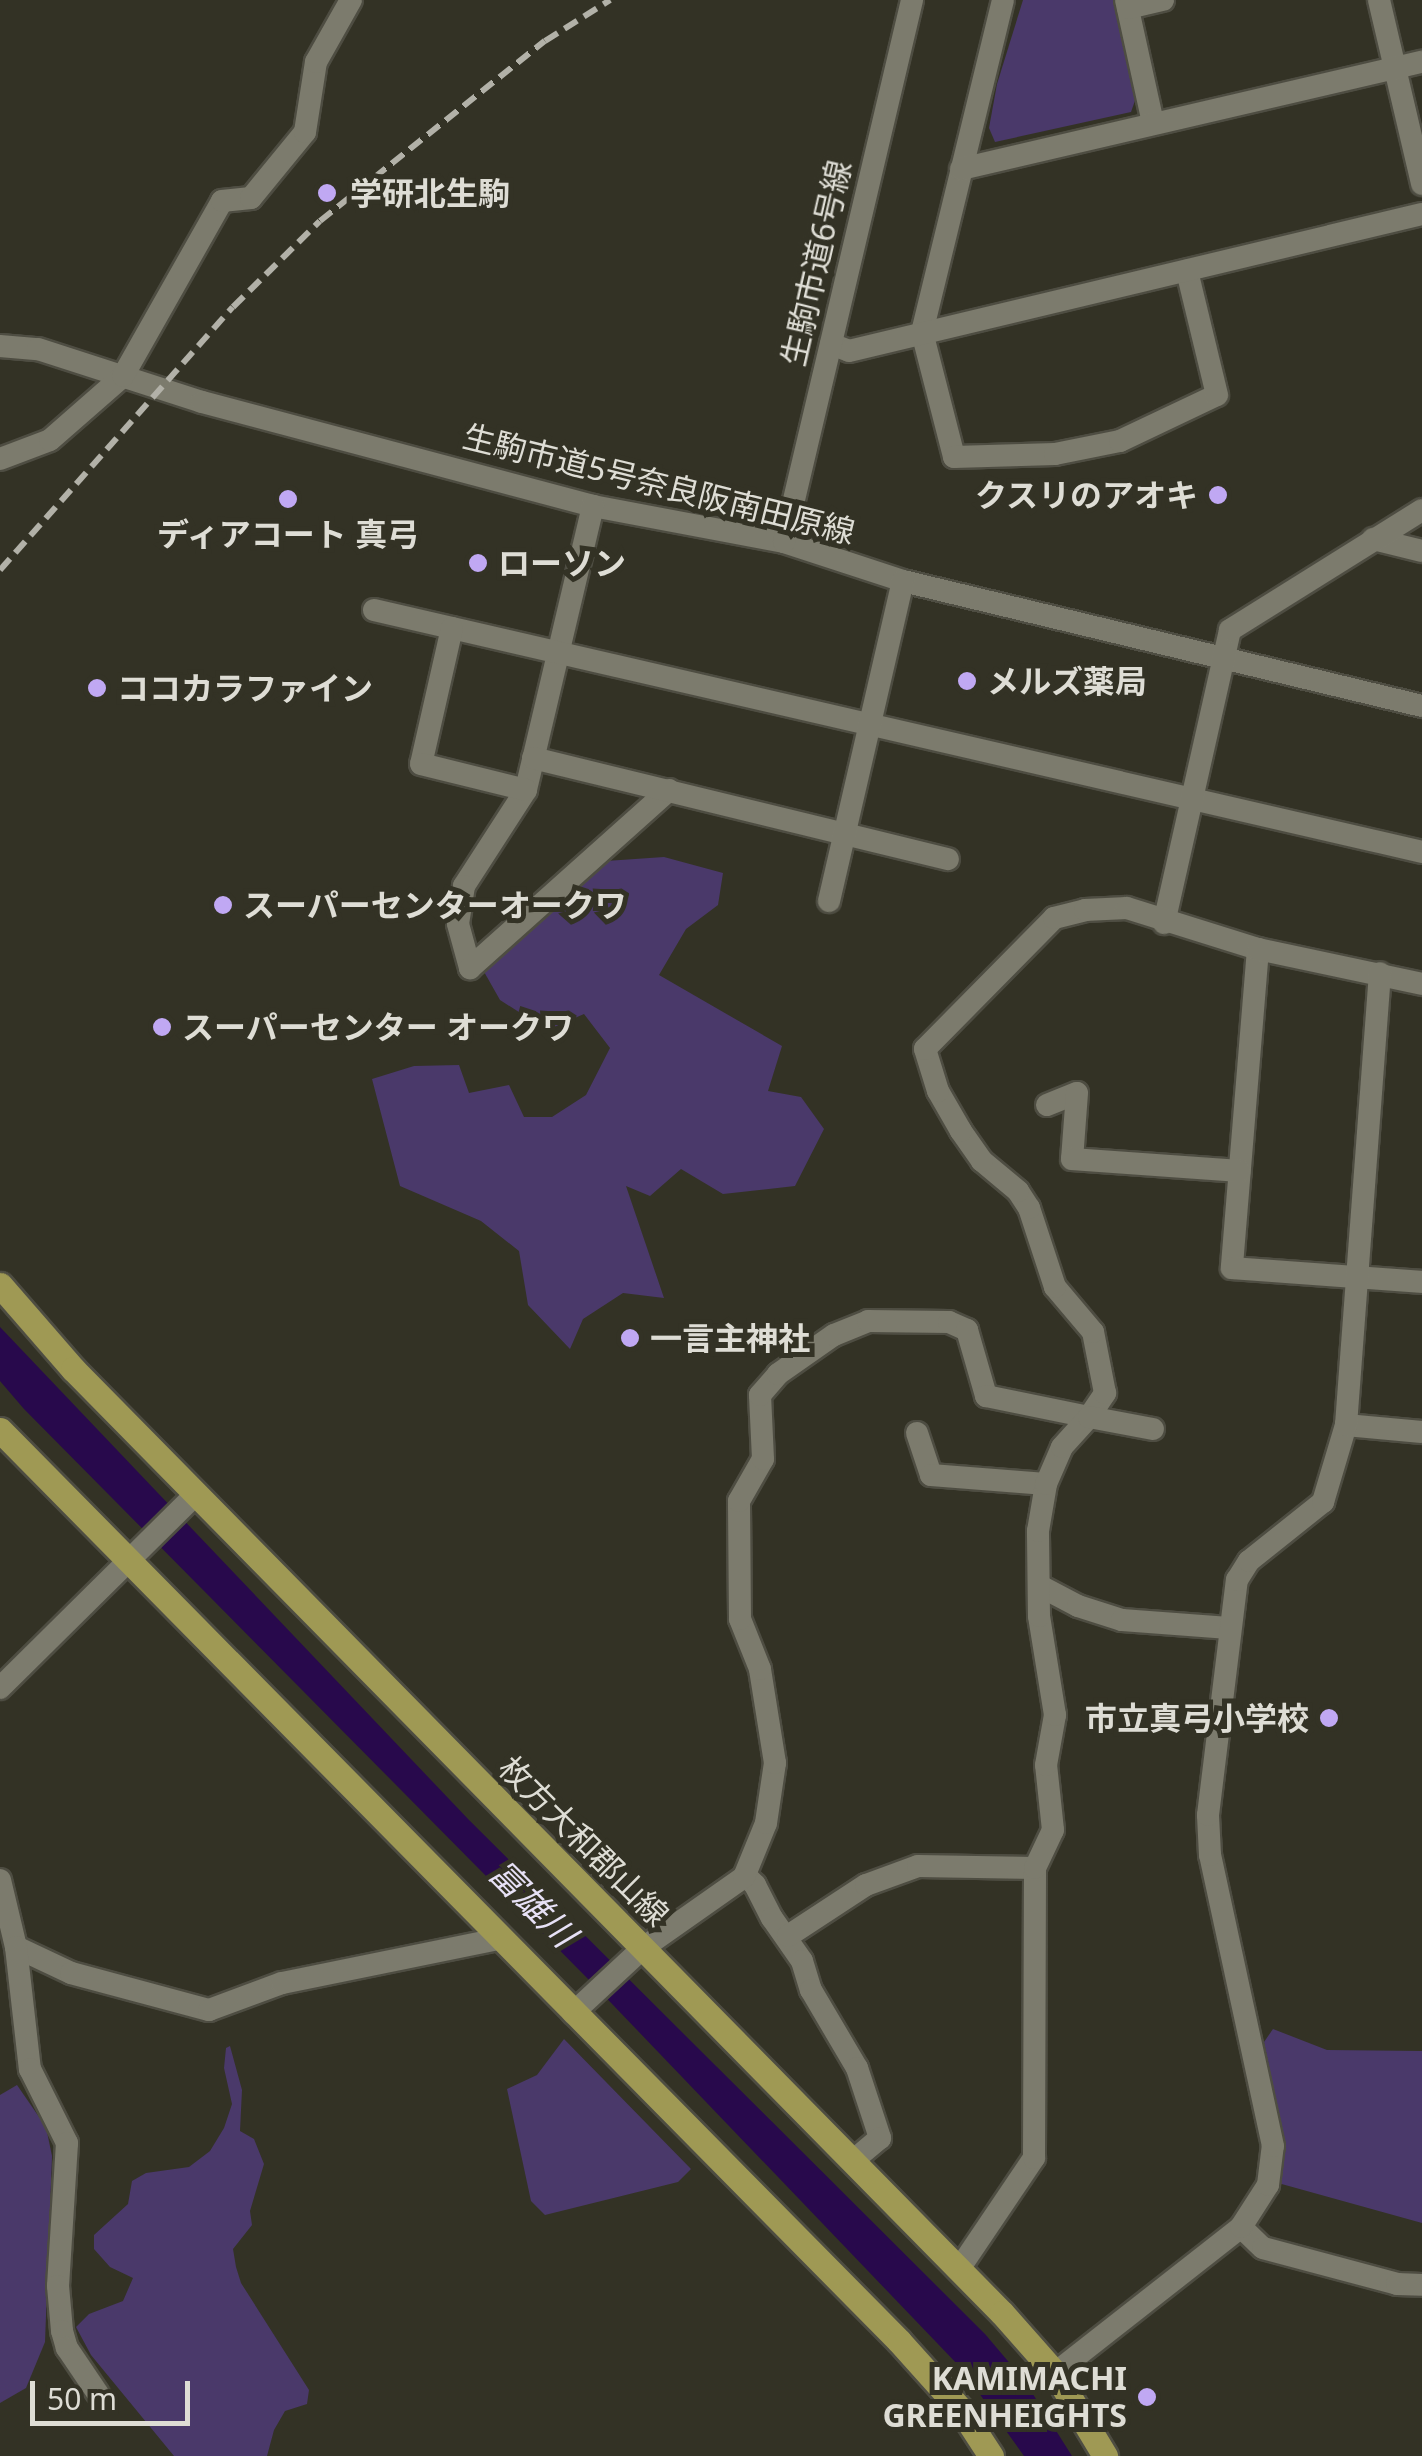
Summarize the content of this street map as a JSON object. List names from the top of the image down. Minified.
{"streets":{"main road":["枚方大和郡山線"],"street":["生駒市道6号線","生駒市道5号奈良阪南田原線"]},"crossings":[["生駒市道6号線","生駒市道5号奈良阪南田原線"]],"water":["富雄川"],"places":["学研北生駒","クスリのアオキ","ディアコート 真弓","ローソン","メルズ薬局","ココカラファイン","スーパーセンターオークワ","スーパーセンター オークワ","一言主神社","市立真弓小学校","KAMIMACHI GREENHEIGHTS"],"scale_bar":"50 m"}
